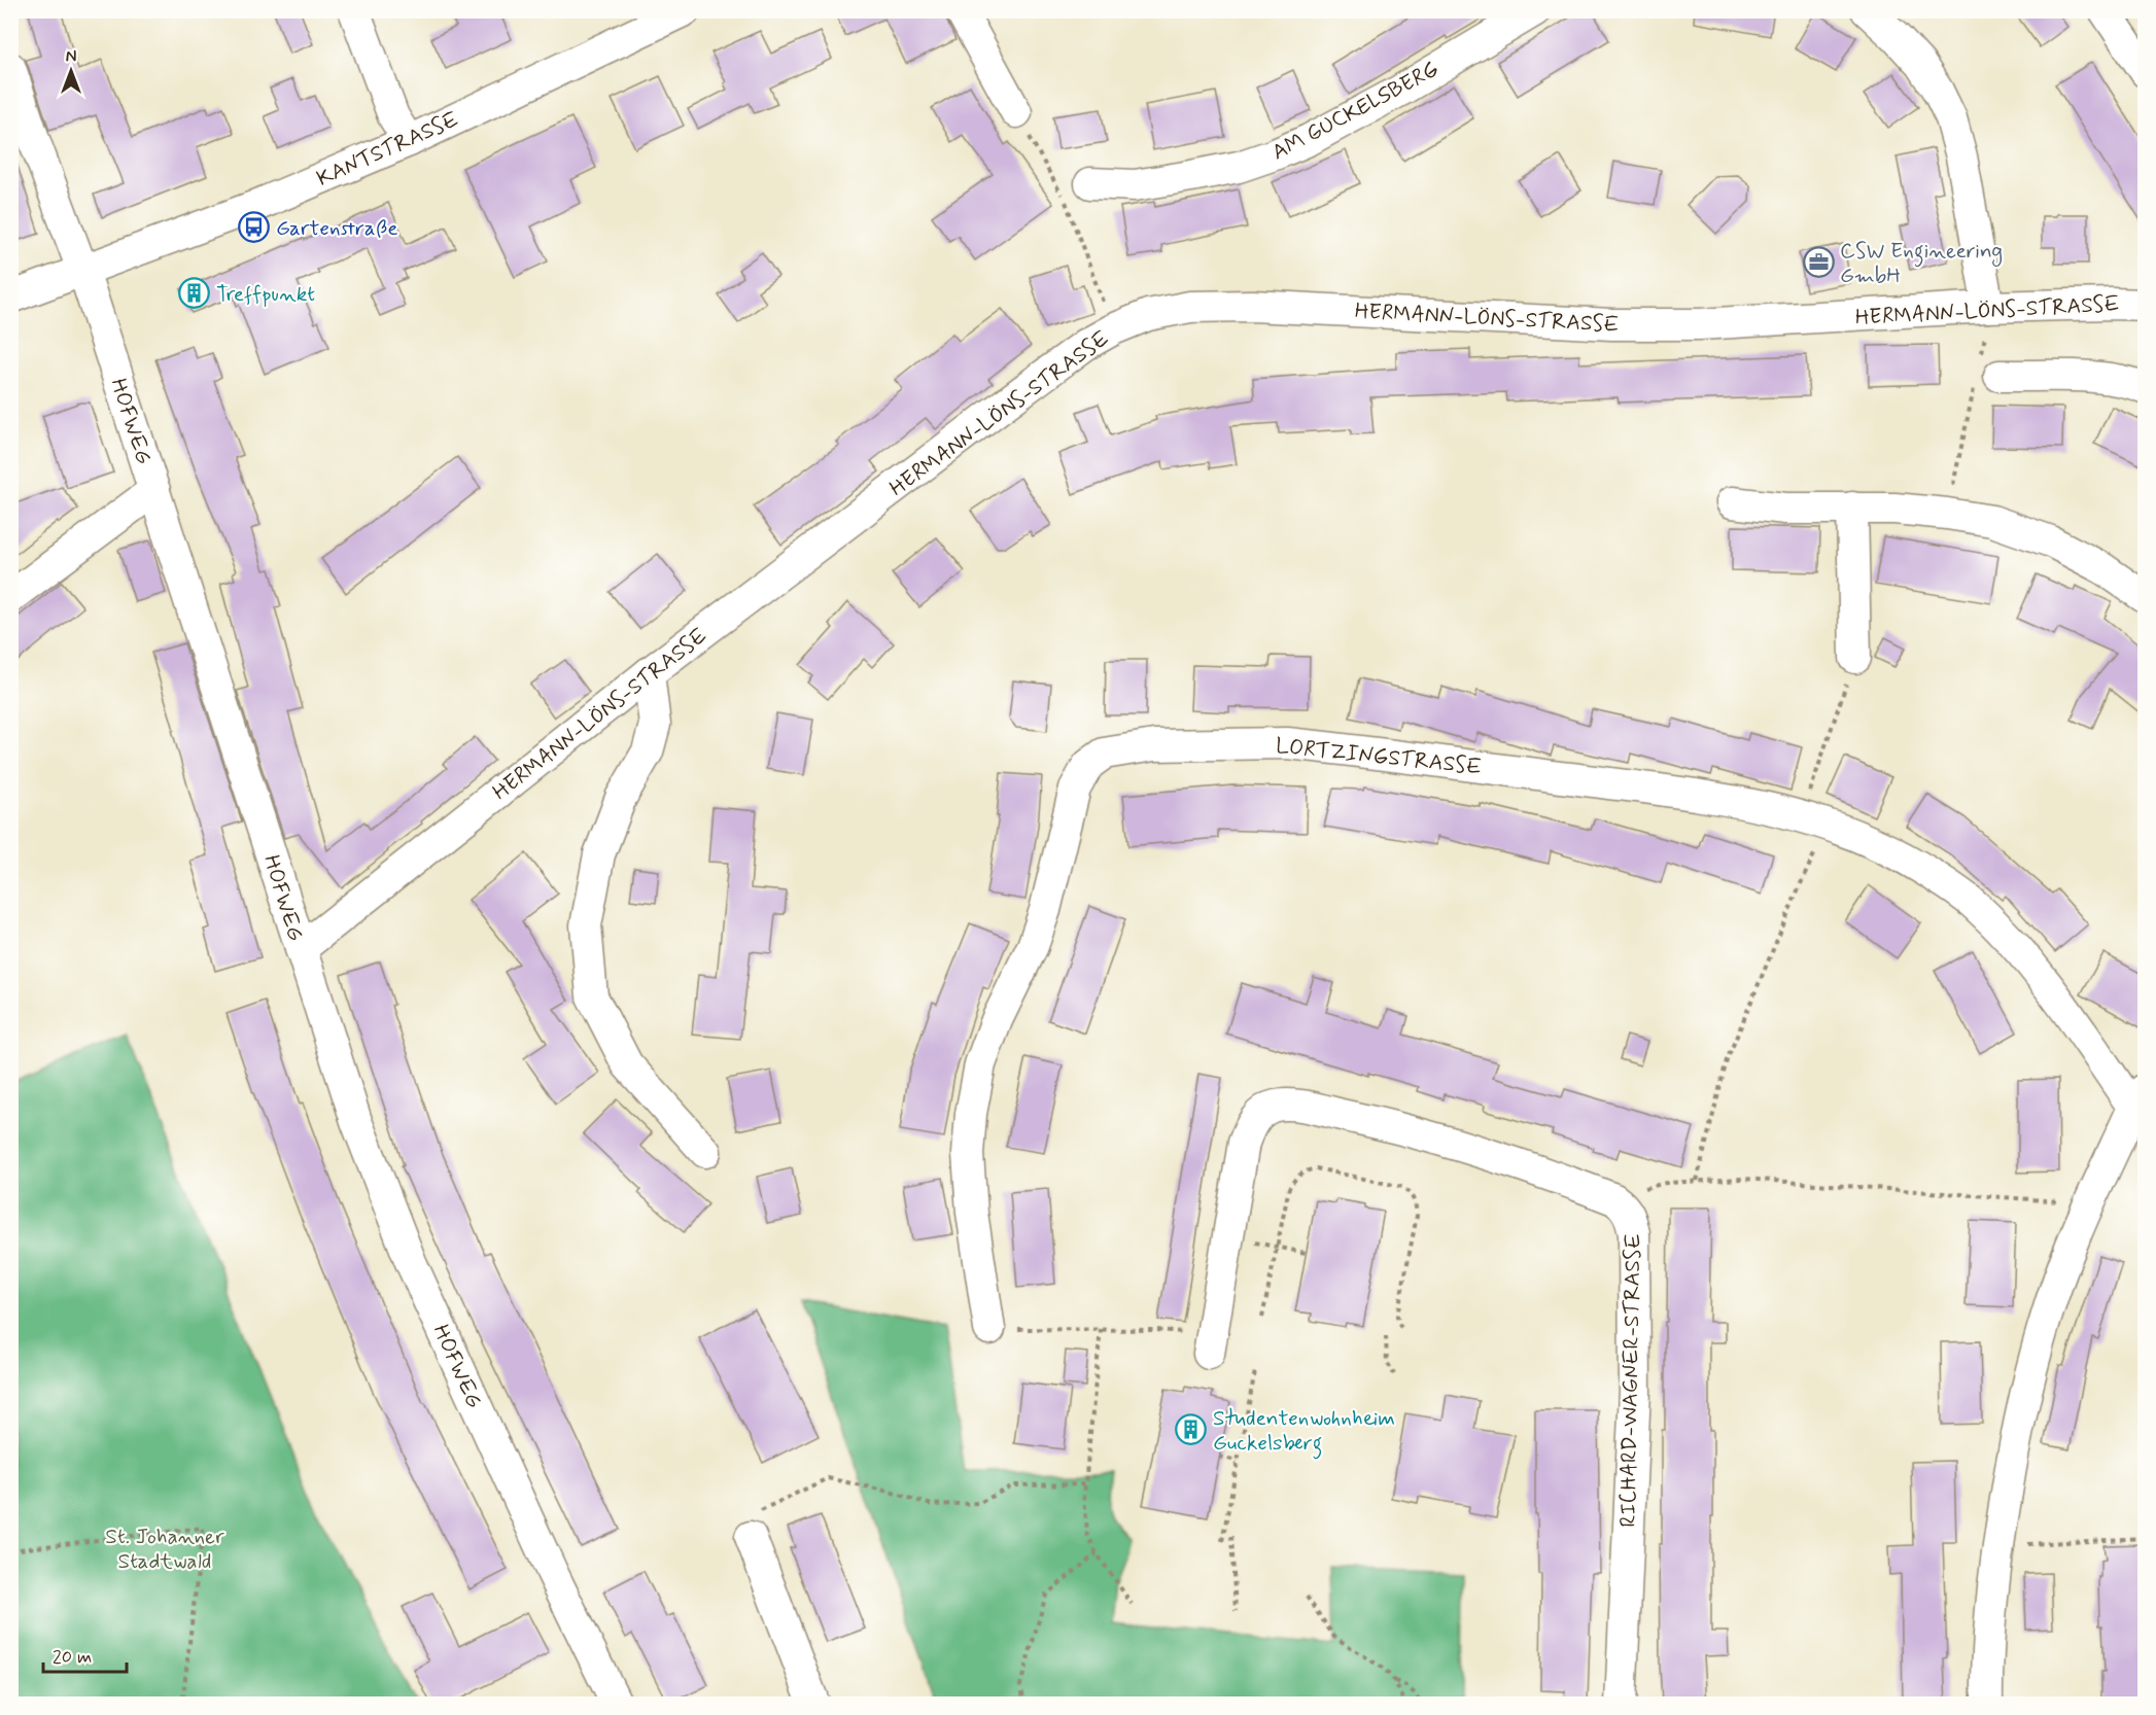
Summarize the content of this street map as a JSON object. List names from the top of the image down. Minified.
{"streets":{"street":["AM GUCKELSBERG","KANTSTRASSE","HERMANN-LÖNS-STRASSE","HOFWEG","LORTZINGSTRASSE","RICHARD-WAGNER-STRASSE"]},"crossings":[["KANTSTRASSE","HOFWEG"],["HERMANN-LÖNS-STRASSE","HOFWEG"]],"parks":["St. Johanner Stadtwald"],"places":{"bus stop":["Gartenstraße"],"office":["CSW Engineering GmbH"],"building":["Treffpunkt","Studentenwohnheim Guckelsberg"]},"scale_bar":"20 m","north":"top"}
